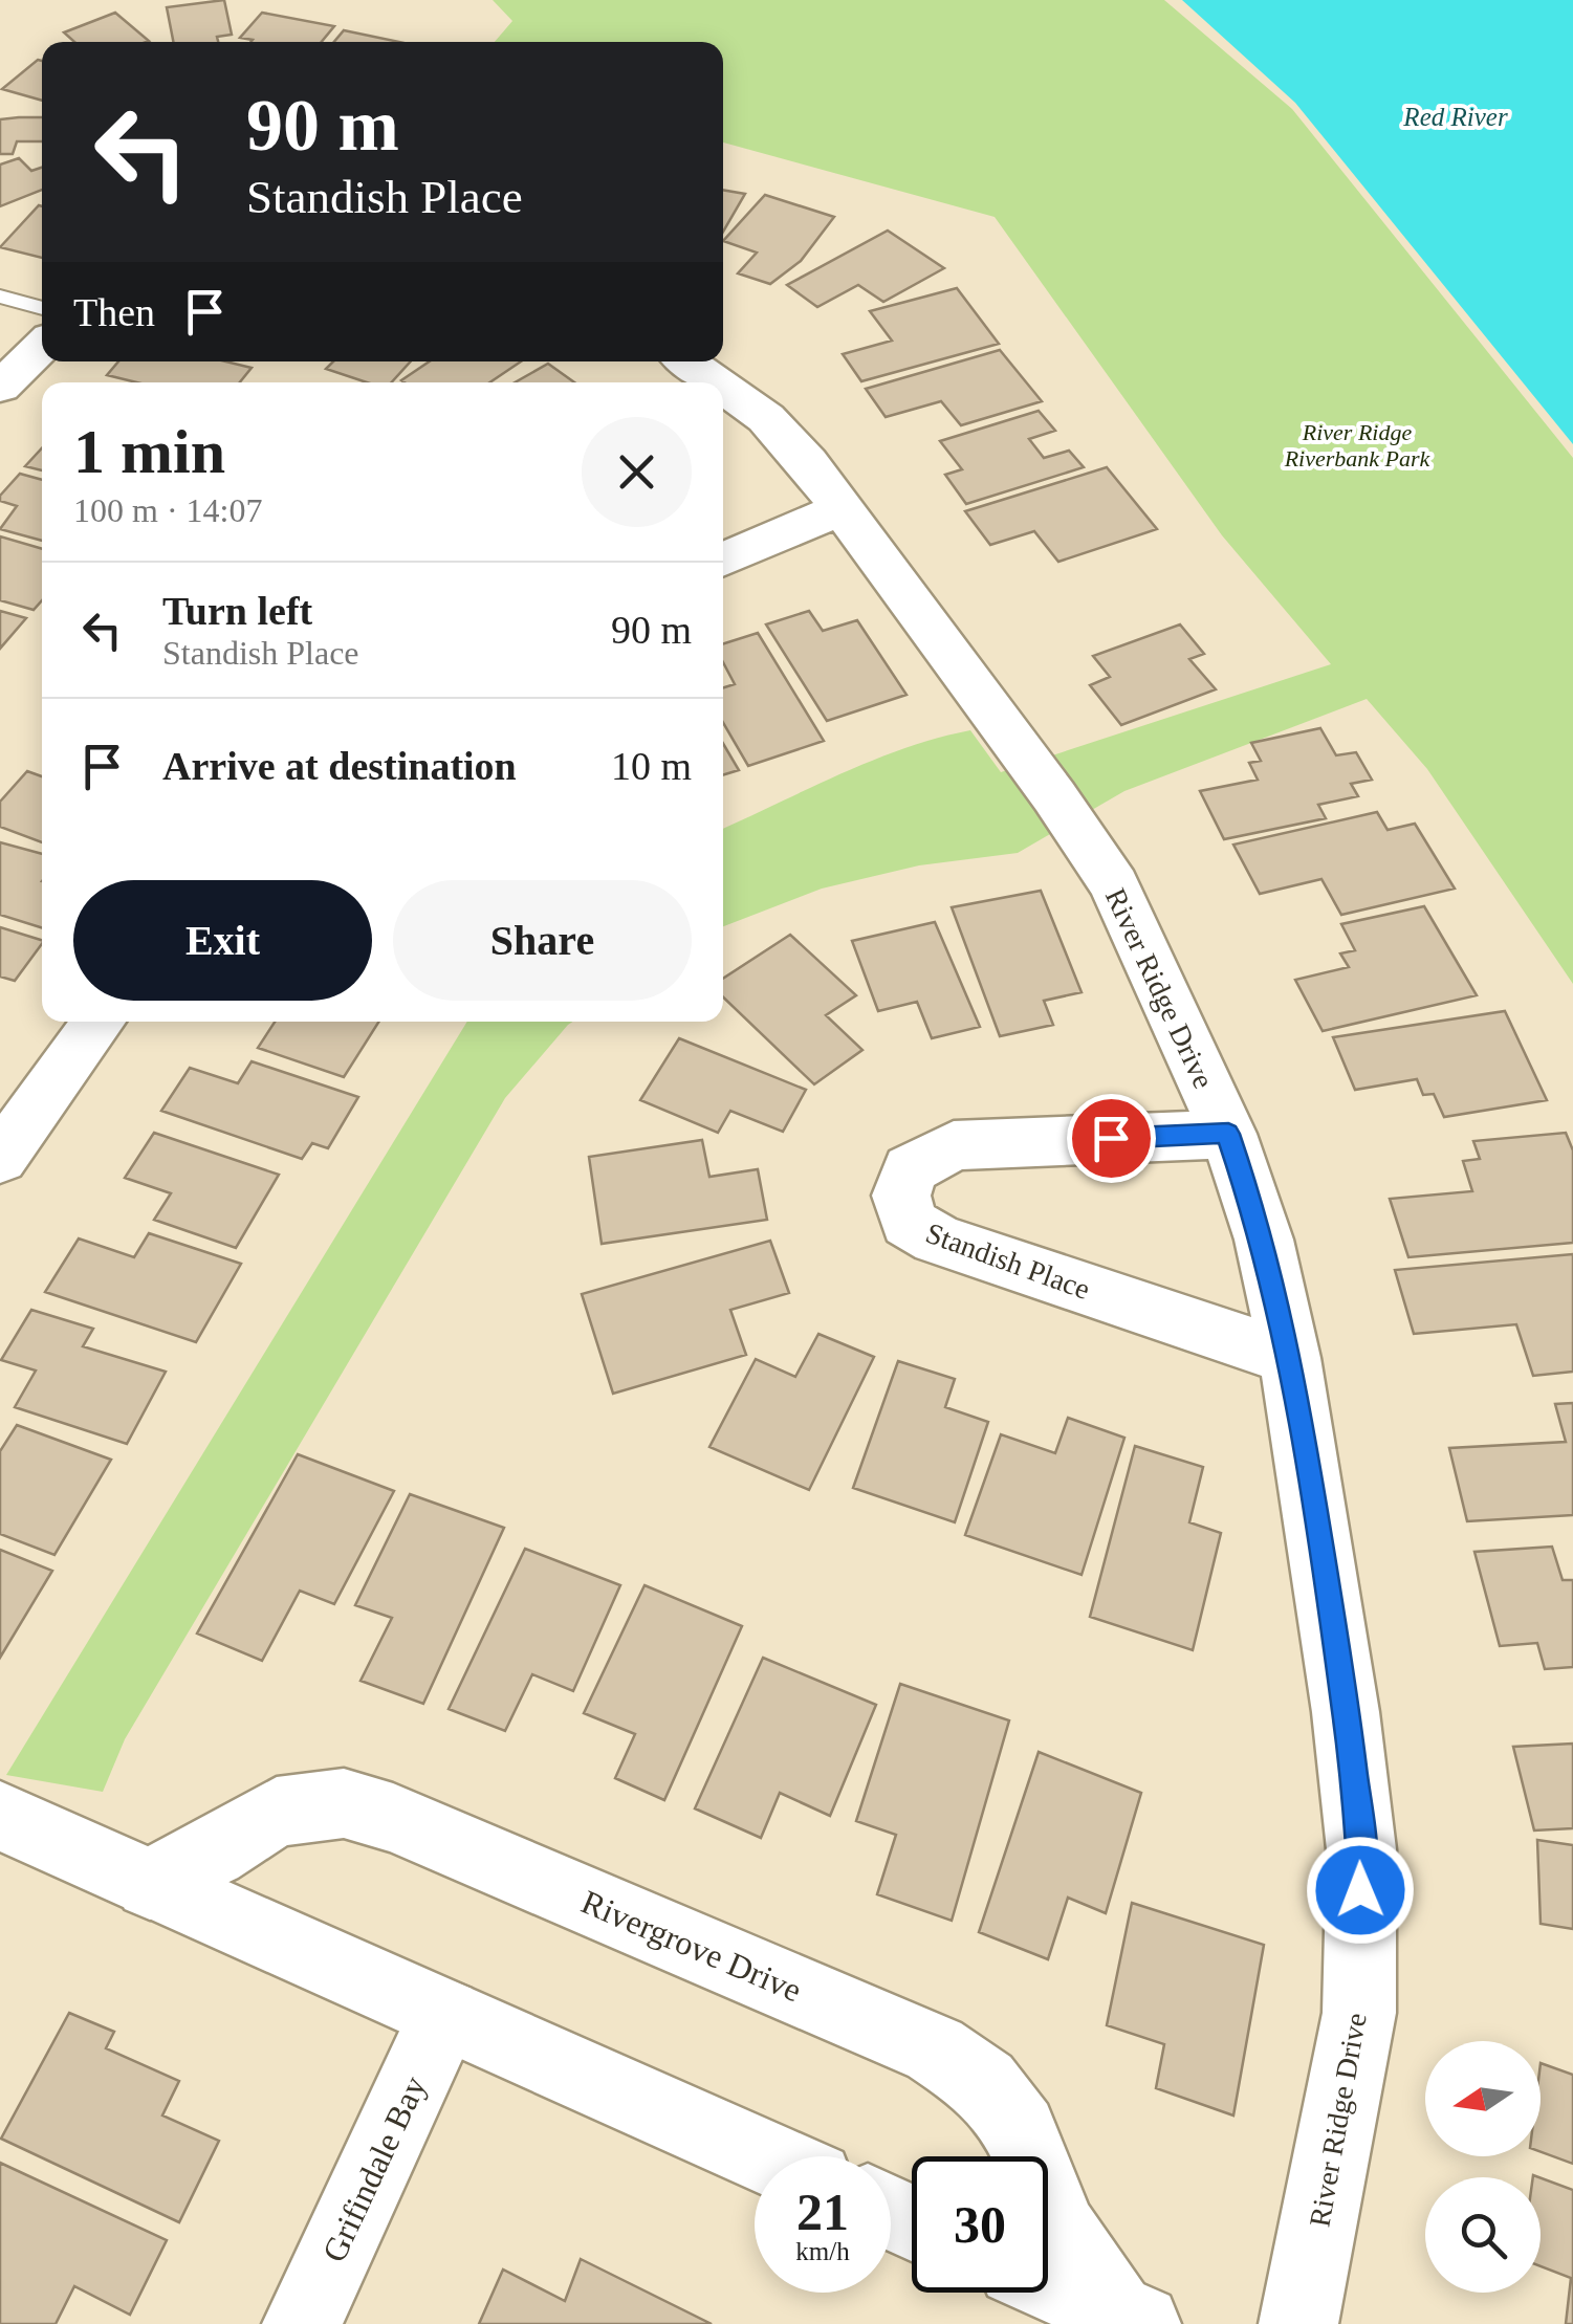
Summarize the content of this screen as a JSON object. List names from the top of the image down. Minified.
{"streets":{"street":["River Ridge Drive","Standish Place","Rivergrove Drive","Grifindale Bay"]},"crossings":[["River Ridge Drive","Standish Place"]],"water":["Red River"],"parks":["River Ridge Riverbank Park"],"north":"left","page":{"turn":["90 m","Standish Place"],"then":"Then","heading":["1 min","100 m · 14:07"],"list":[{"name":"Turn left","note":"Standish Place","value":"90 m"},{"name":"Arrive at destination","value":"10 m"}],"buttons":["Exit","Share"],"speed":"21 km/h","limit":"30"}}
